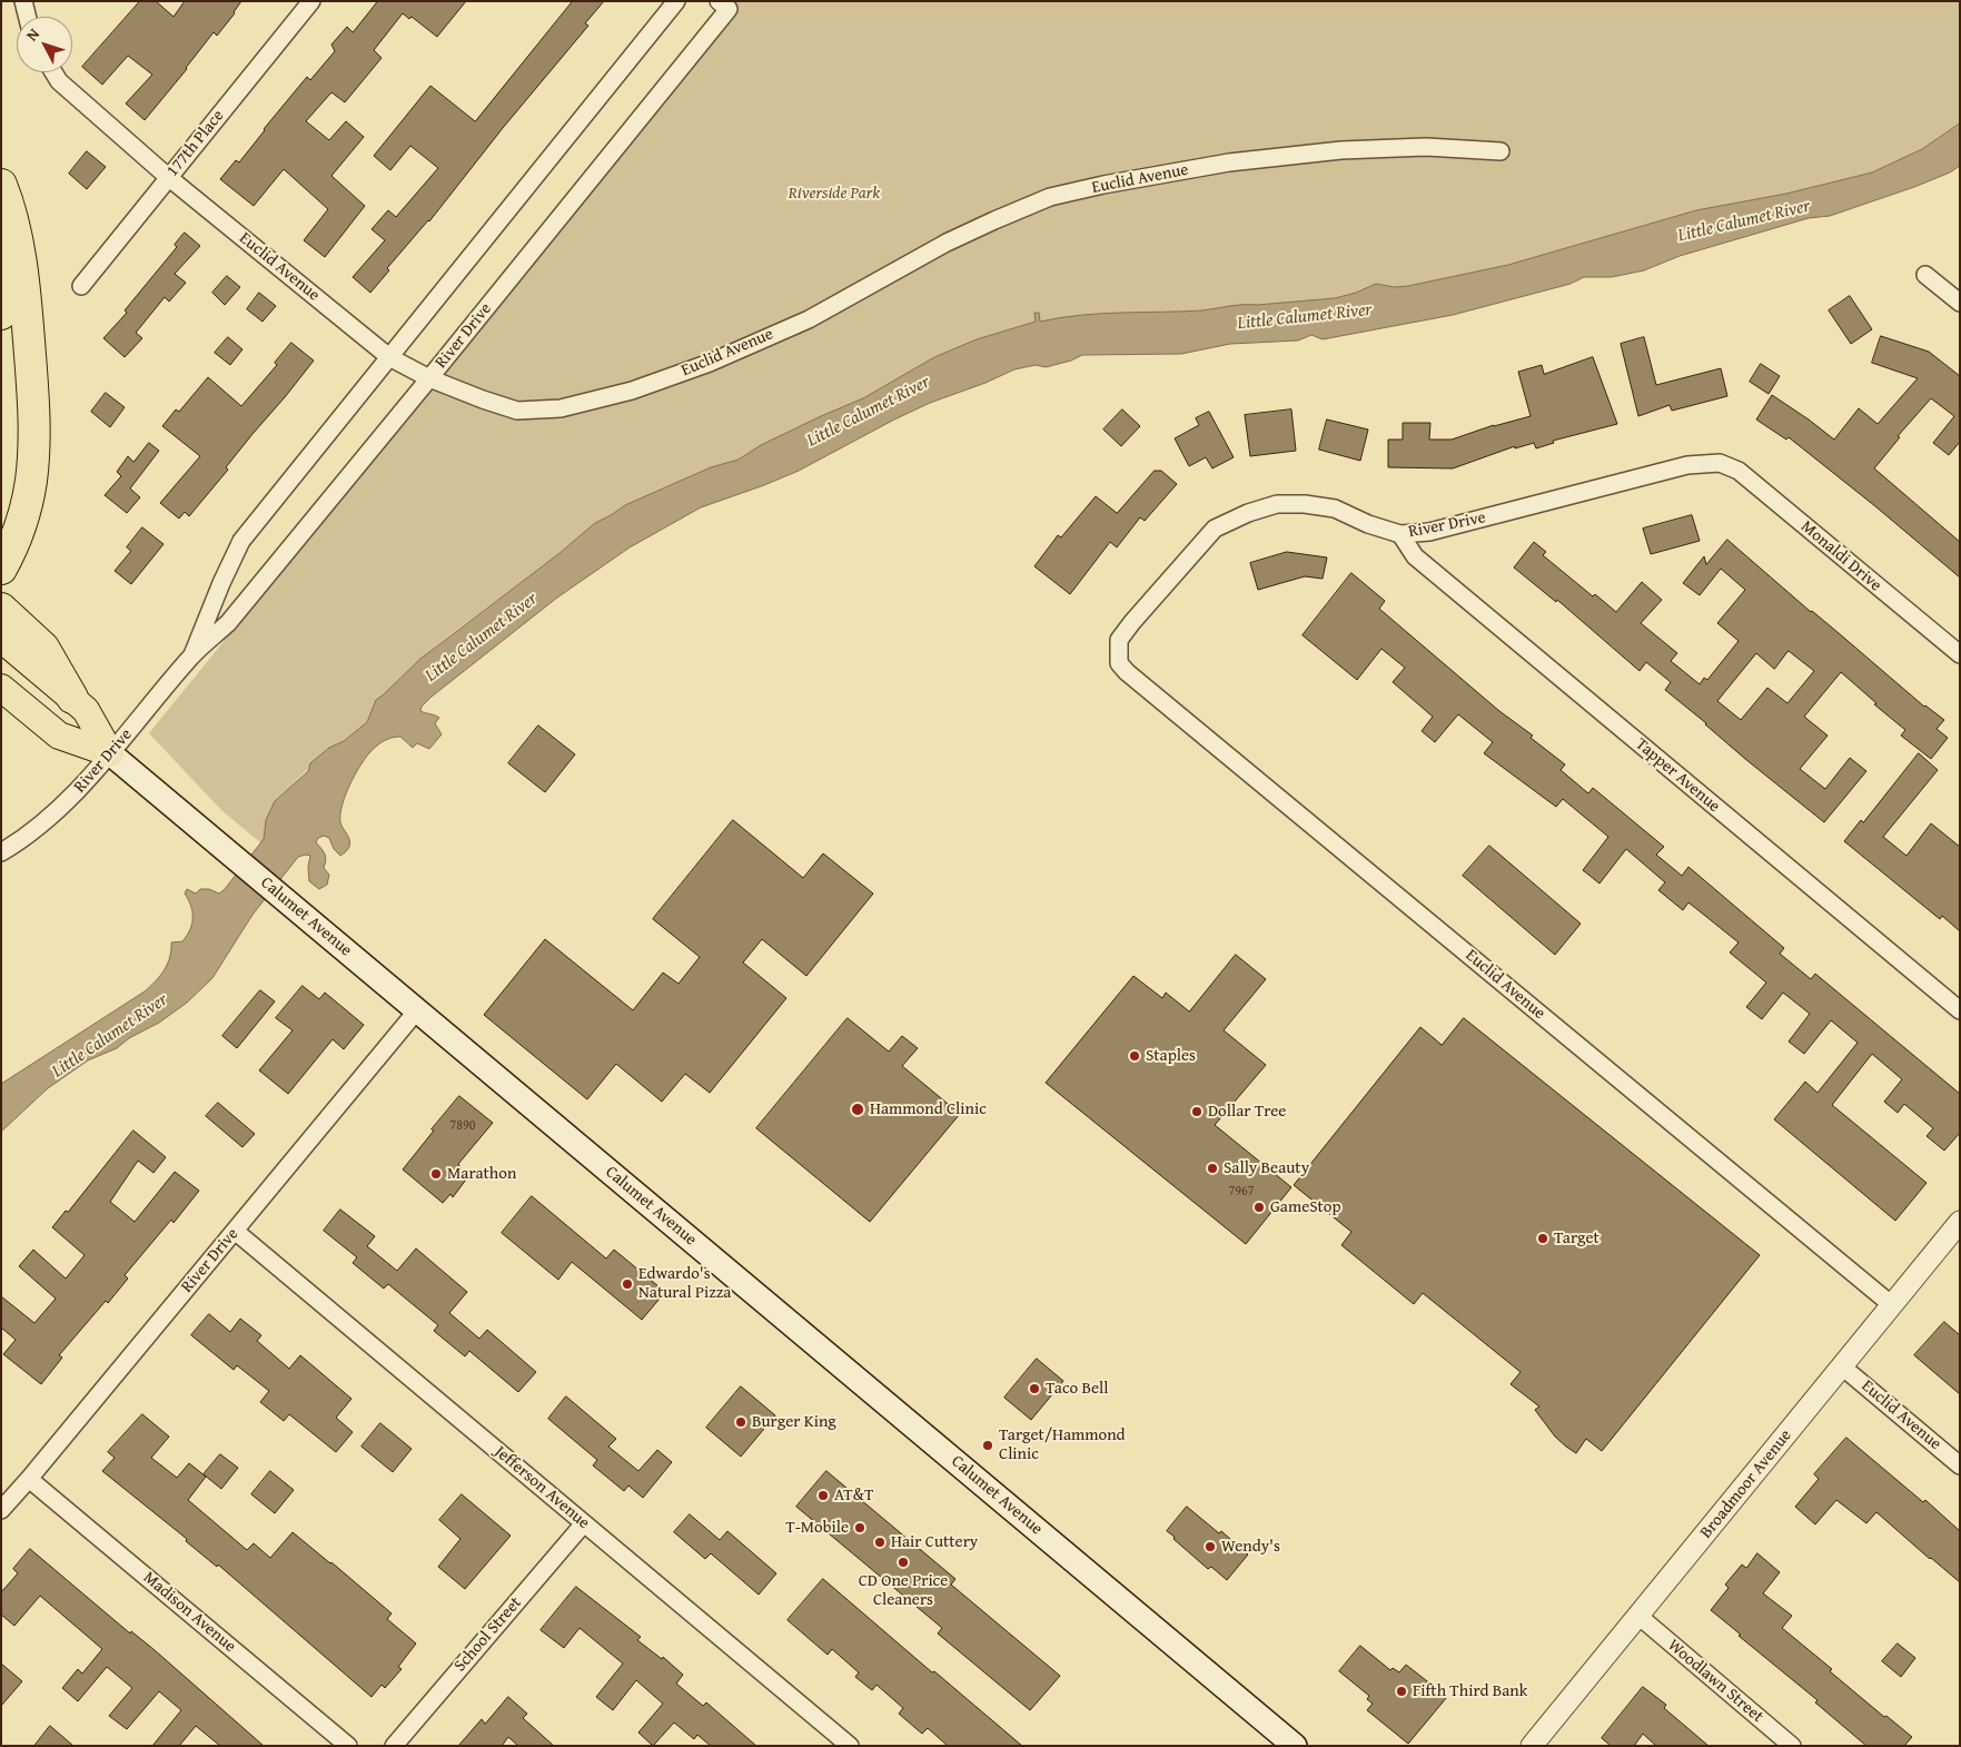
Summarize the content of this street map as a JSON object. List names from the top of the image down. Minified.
{"streets":{"main road":["Calumet Avenue"],"street":["177th Place","Euclid Avenue","River Drive","Monaldi Drive","Tapper Avenue","Broadmoor Avenue","Jefferson Avenue","Madison Avenue","School Street","Woodlawn Street"]},"crossings":[["177th Place","Euclid Avenue"],["Euclid Avenue","River Drive"],["Euclid Avenue","Broadmoor Avenue"],["River Drive","Monaldi Drive"],["River Drive","Tapper Avenue"],["River Drive","Calumet Avenue"],["River Drive","Jefferson Avenue"],["River Drive","Madison Avenue"],["Broadmoor Avenue","Woodlawn Street"],["Jefferson Avenue","School Street"]],"water":["Little Calumet River"],"parks":["Riverside Park"],"places":["Staples","Hammond Clinic","Dollar Tree","Sally Beauty","Marathon","GameStop","Target","Edwardo's Natural Pizza","Taco Bell","Burger King","Target/Hammond Clinic","AT&T","T-Mobile","Hair Cuttery","Wendy's","CD One Price Cleaners","Fifth Third Bank"],"house_numbers":["7890","7967"],"north":"top left"}
